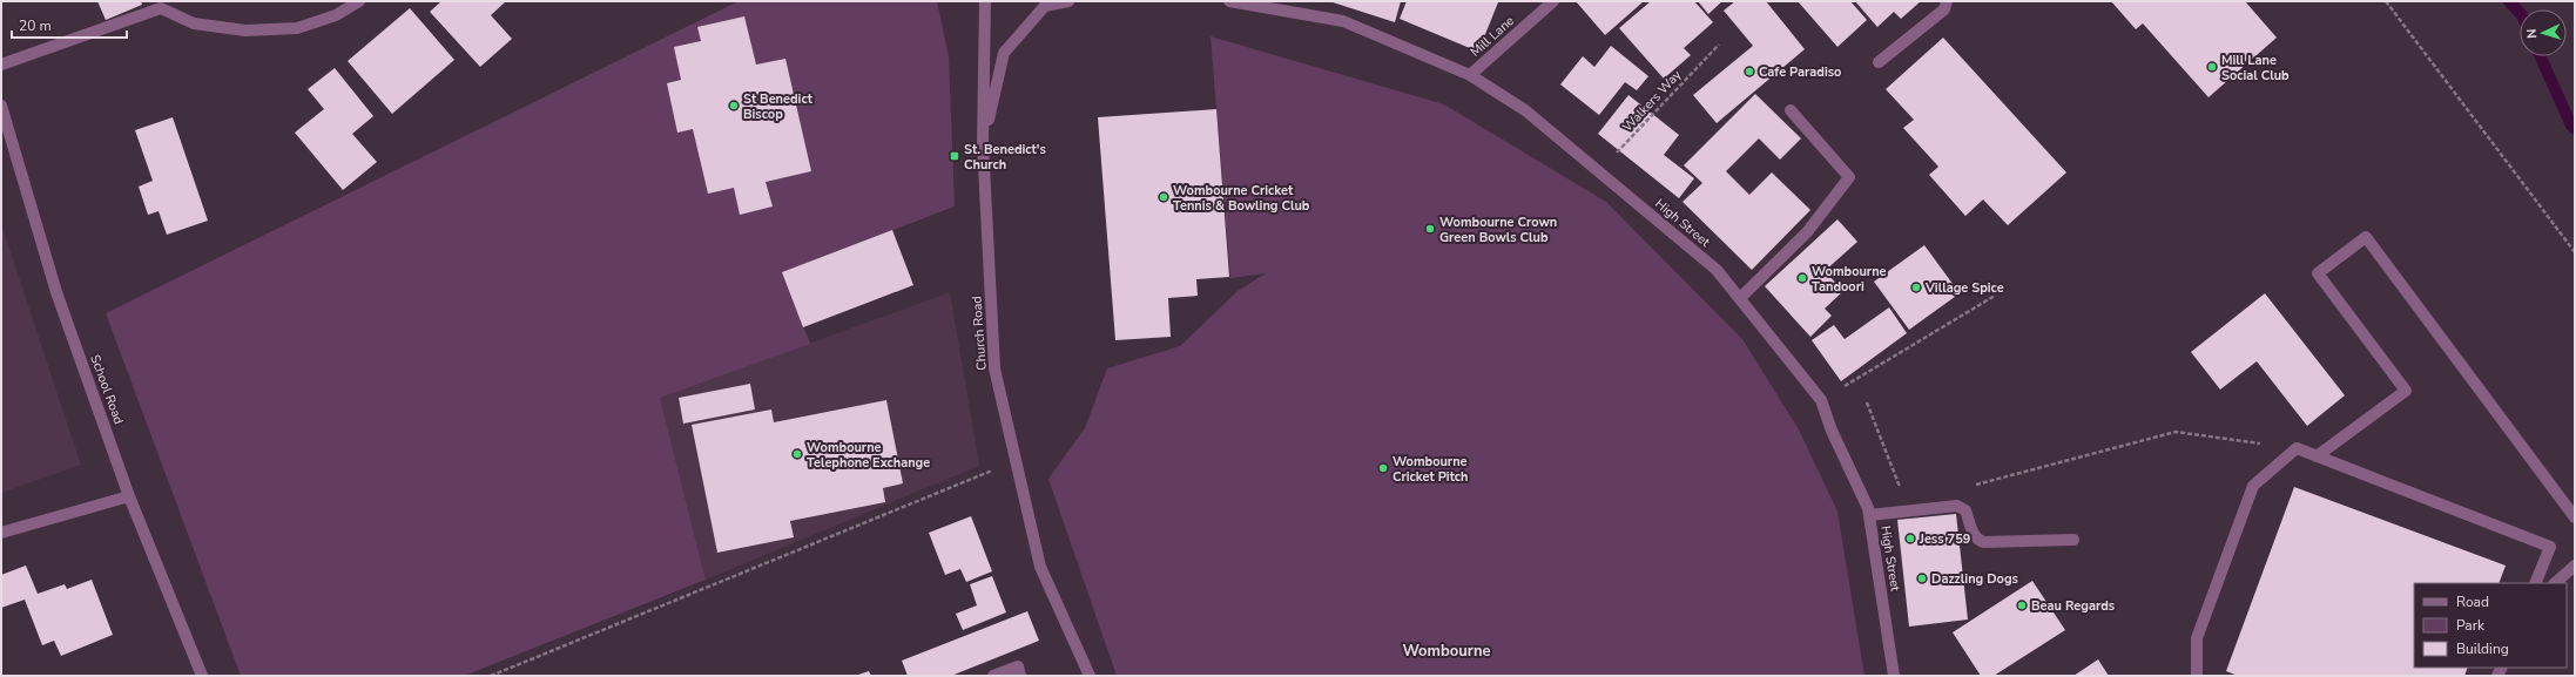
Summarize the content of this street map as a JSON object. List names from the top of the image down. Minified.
{"streets":{"street":["Mill Lane","High Street","Church Road","School Road"],"path":["Walkers Way"]},"crossings":[["Mill Lane","High Street"],["Walkers Way","High Street"]],"districts":["Wombourne"],"places":{"other":["Mill Lane Social Club","Cafe Paradiso","St Benedict Biscop","Wombourne Cricket Tennis & Bowling Club","Wombourne Crown Green Bowls Club","Wombourne Tandoori","Village Spice","Wombourne Telephone Exchange","Wombourne Cricket Pitch","Jess 759","Dazzling Dogs","Beau Regards"],"transit":["St. Benedict's Church"]},"legend":["Road","Park","Building"],"scale_bar":"20 m","north":"left"}
